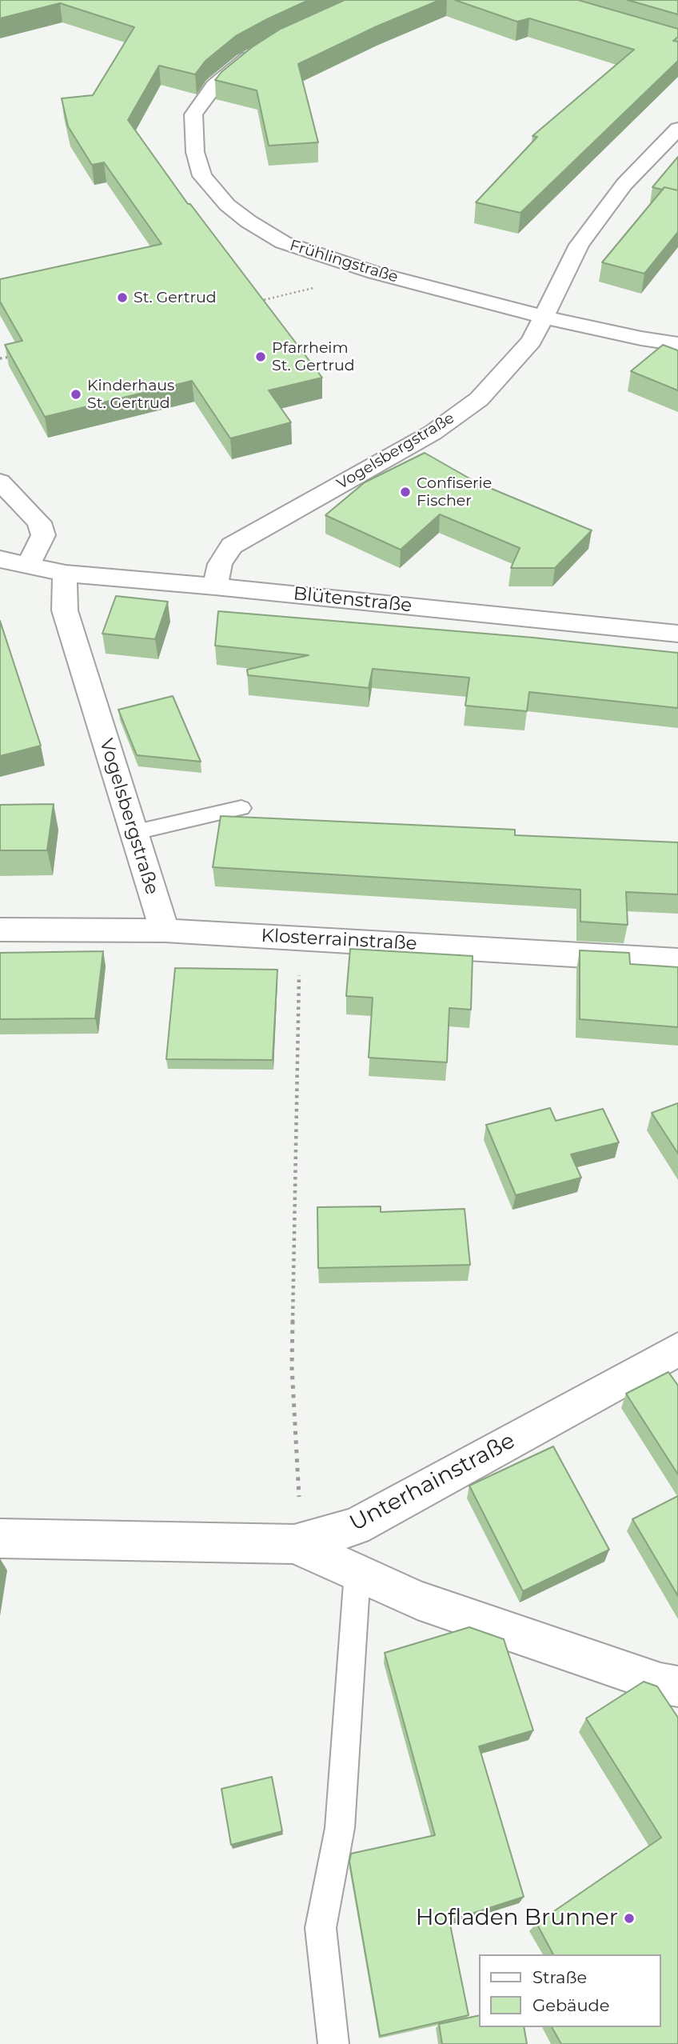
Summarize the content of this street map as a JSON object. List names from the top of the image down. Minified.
{"streets":{"street":["Frühlingstraße","Vogelsbergstraße","Blütenstraße","Klosterrainstraße","Unterhainstraße"]},"crossings":[["Frühlingstraße","Vogelsbergstraße"],["Vogelsbergstraße","Blütenstraße"],["Vogelsbergstraße","Klosterrainstraße"]],"places":["St. Gertrud","Pfarrheim St. Gertrud","Kinderhaus St. Gertrud","Confiserie Fischer","Hofladen Brunner"],"legend":["Straße","Gebäude"]}
